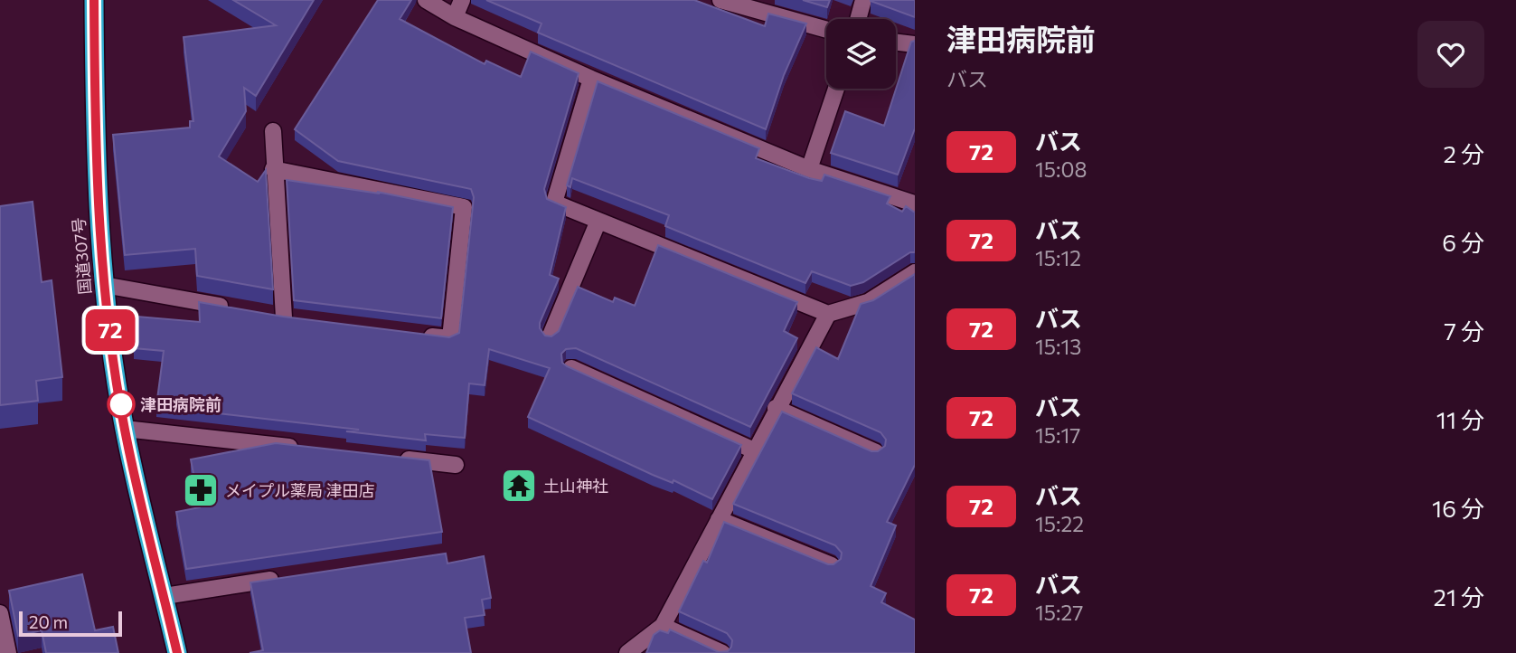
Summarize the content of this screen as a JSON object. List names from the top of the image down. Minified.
{"streets":{"highway":["国道307号"]},"places":{"other":["津田病院前"],"temple":["土山神社"],"pharmacy":["メイプル薬局 津田店"]},"lines":["bus line 72"],"scale_bar":"20 m","page":{"on_map":"72","heading":["津田病院前","バス"],"list":[{"mark":"72","name":"バス","note":"15:08","value":"2 分"},{"mark":"72","name":"バス","note":"15:12","value":"6 分"},{"mark":"72","name":"バス","note":"15:13","value":"7 分"},{"mark":"72","name":"バス","note":"15:17","value":"11 分"},{"mark":"72","name":"バス","note":"15:22","value":"16 分"},{"mark":"72","name":"バス","note":"15:27","value":"21 分"}],"scale":"20 m"}}
